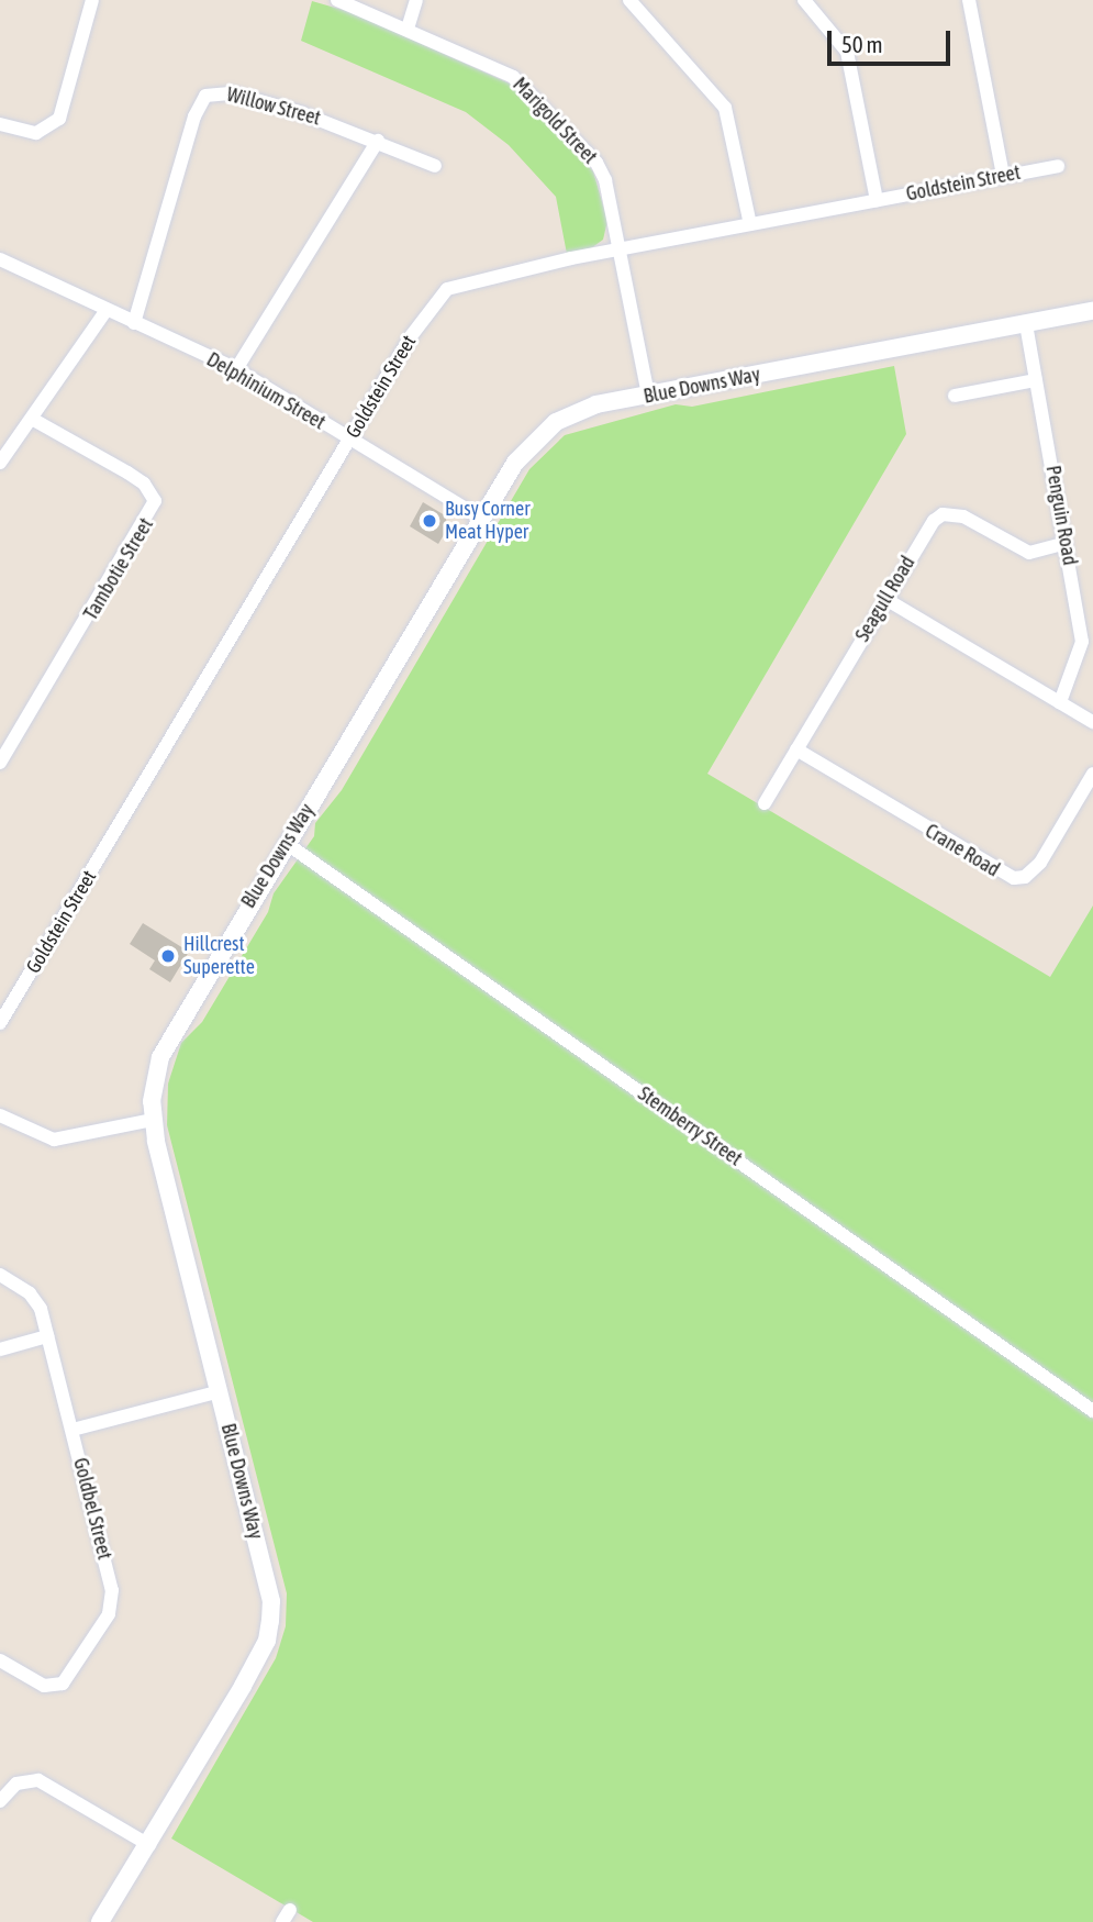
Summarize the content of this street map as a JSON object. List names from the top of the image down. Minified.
{"streets":{"street":["Willow Street","Marigold Street","Goldstein Street","Blue Downs Way","Delphinium Street","Penguin Road","Tambotie Street","Seagull Road","Crane Road","Stemberry Street","Goldbel Street"]},"crossings":[["Willow Street","Delphinium Street"],["Marigold Street","Goldstein Street"],["Marigold Street","Blue Downs Way"],["Goldstein Street","Delphinium Street"],["Blue Downs Way","Delphinium Street"],["Blue Downs Way","Penguin Road"],["Blue Downs Way","Stemberry Street"],["Penguin Road","Seagull Road"],["Seagull Road","Crane Road"]],"places":["Busy Corner Meat Hyper","Hillcrest Superette"],"scale_bar":"50 m"}
